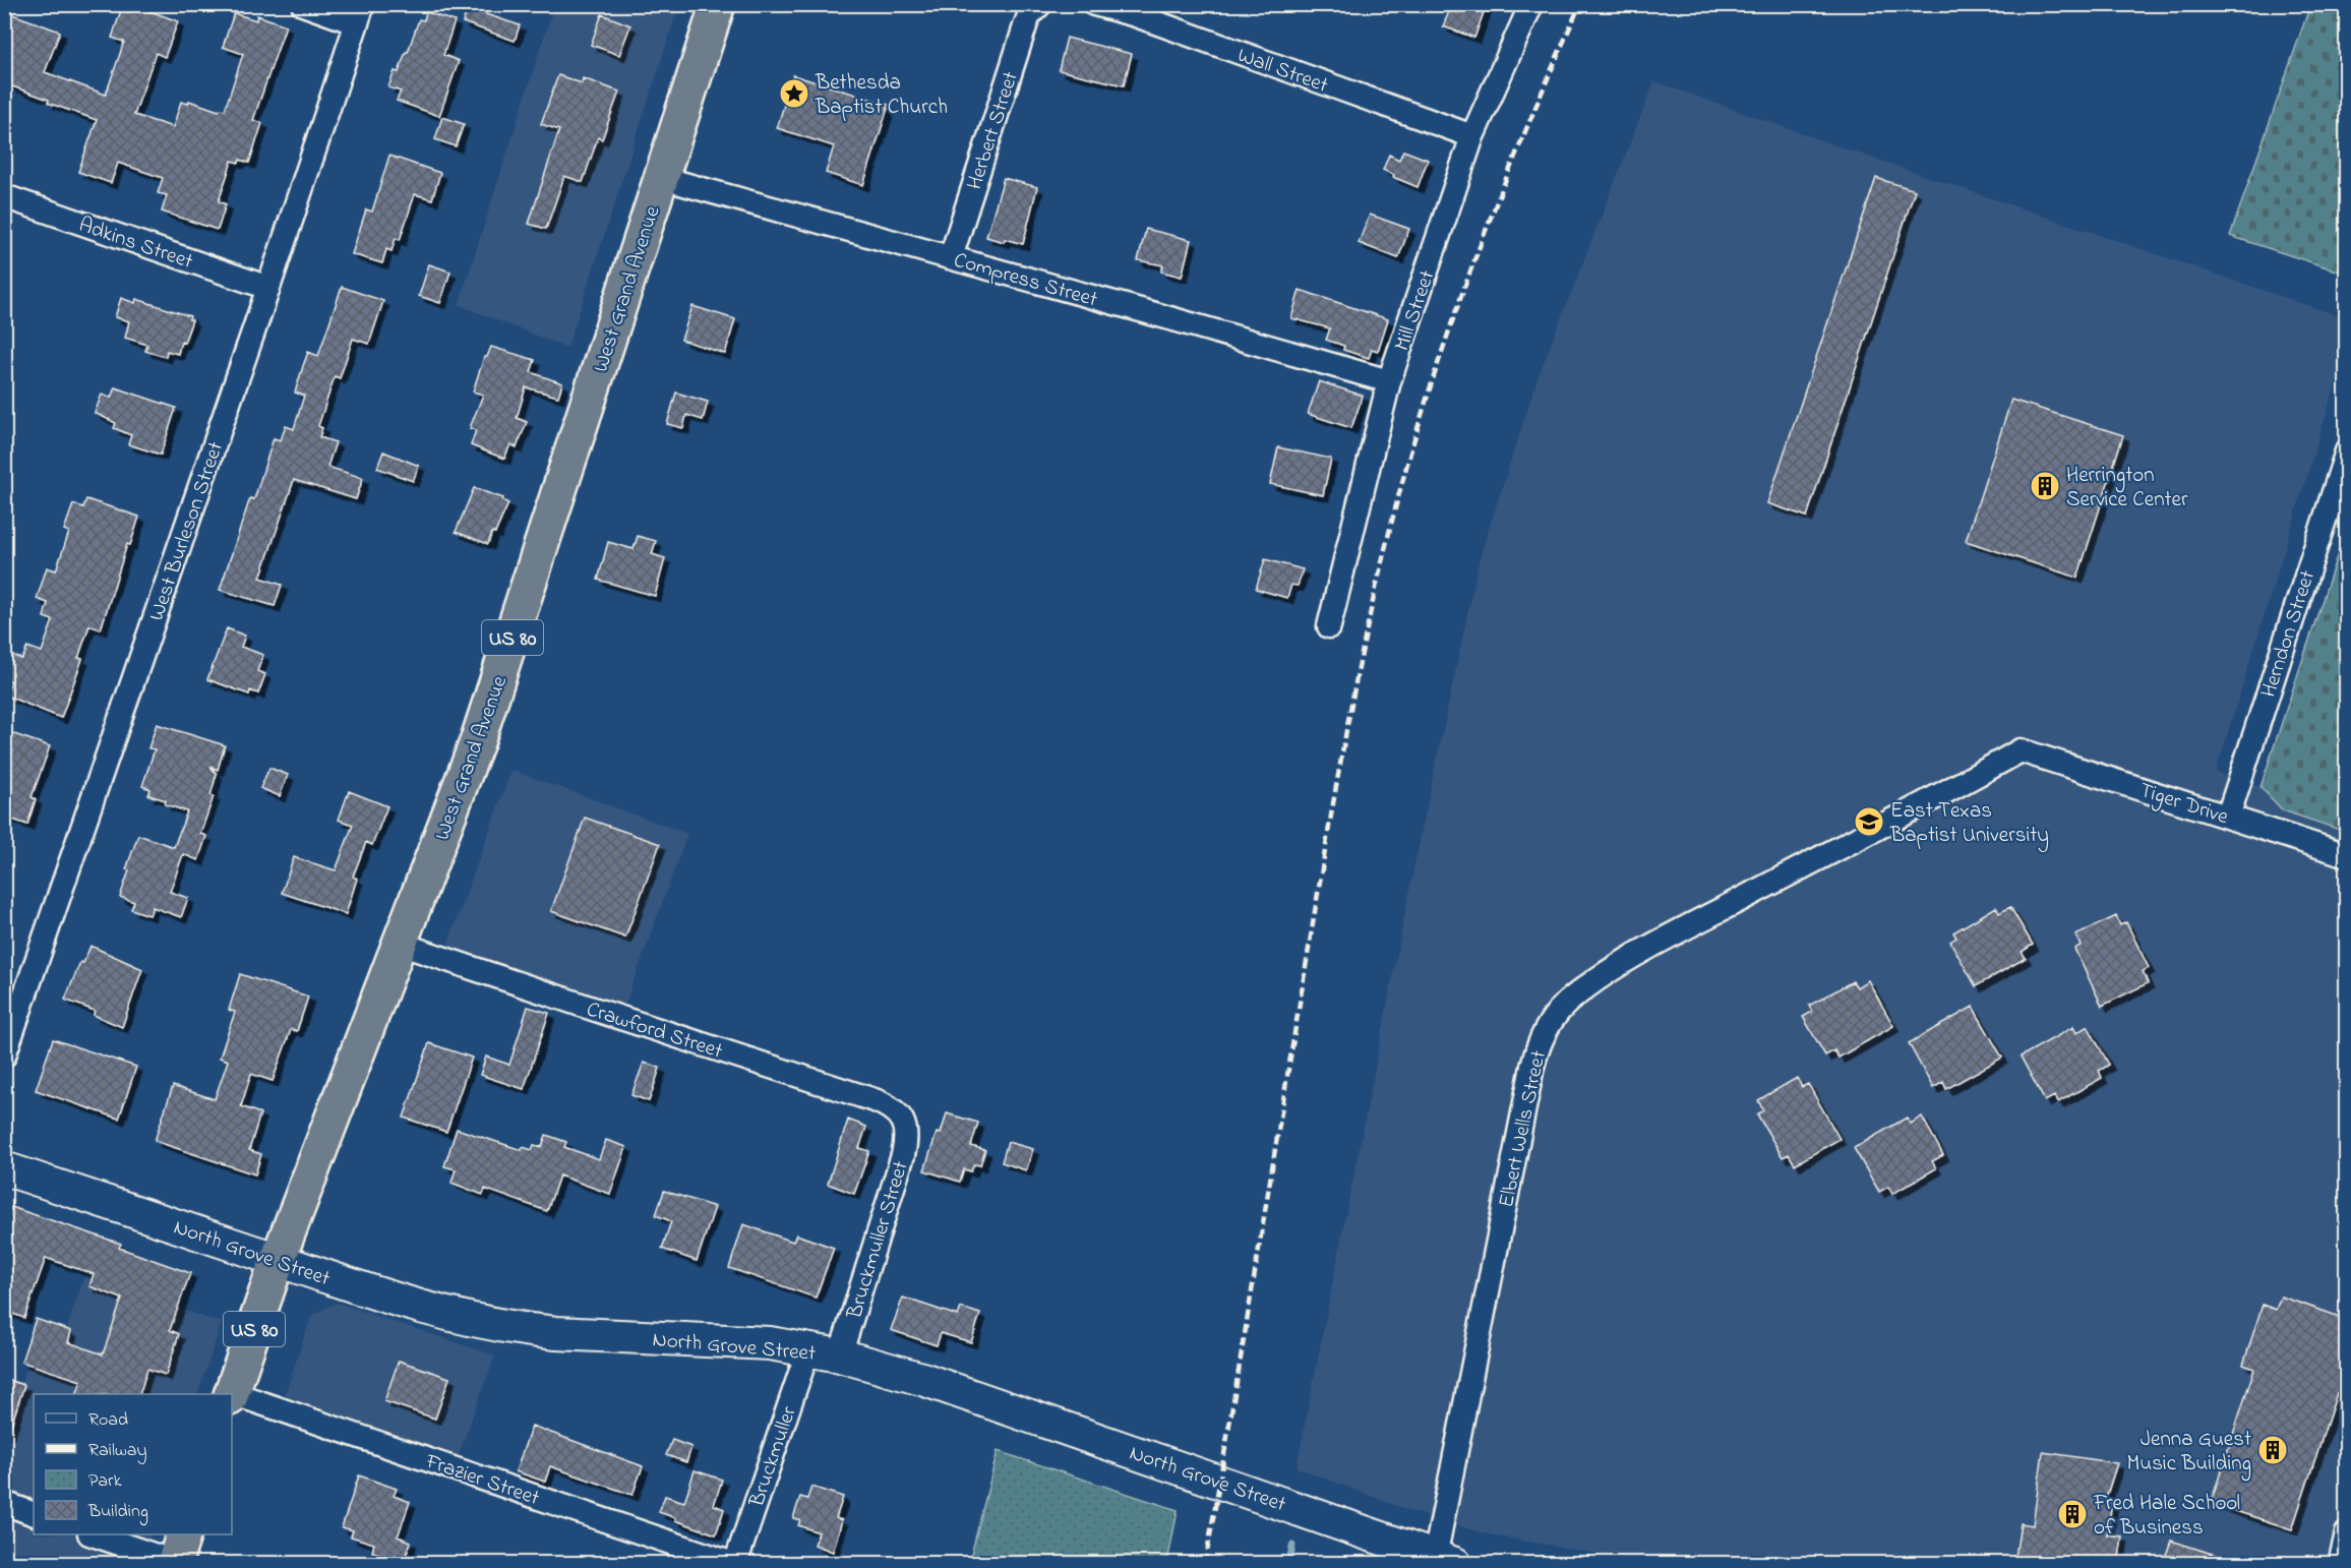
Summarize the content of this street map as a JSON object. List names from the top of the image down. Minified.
{"streets":{"highway":["West Grand Avenue","US 80"],"main road":["North Grove Street"],"street":["Wall Street","Herbert Street","Adkins Street","Compress Street","Mill Street","West Burleson Street","Herndon Street","Tiger Drive","Crawford Street","Elbert Wells Street","Bruckmuller Street","Bruckmuller","Frazier Street"]},"crossings":[["Wall Street","Mill Street"],["Herbert Street","Compress Street"],["Adkins Street","West Burleson Street"],["Compress Street","West Grand Avenue"],["Compress Street","Mill Street"],["West Grand Avenue","Crawford Street"],["West Grand Avenue","North Grove Street"],["Herndon Street","Tiger Drive"],["Tiger Drive","Elbert Wells Street"],["Crawford Street","Bruckmuller Street"],["Elbert Wells Street","North Grove Street"],["Bruckmuller Street","North Grove Street"],["North Grove Street","Bruckmuller"],["Bruckmuller","Frazier Street"]],"places":{"place":["Bethesda Baptist Church"],"building":["Herrington Service Center","Jenna Guest Music Building","Fred Hale School of Business"],"school or university":["East Texas Baptist University"]},"legend":["Road","Railway","Park","Building"]}
